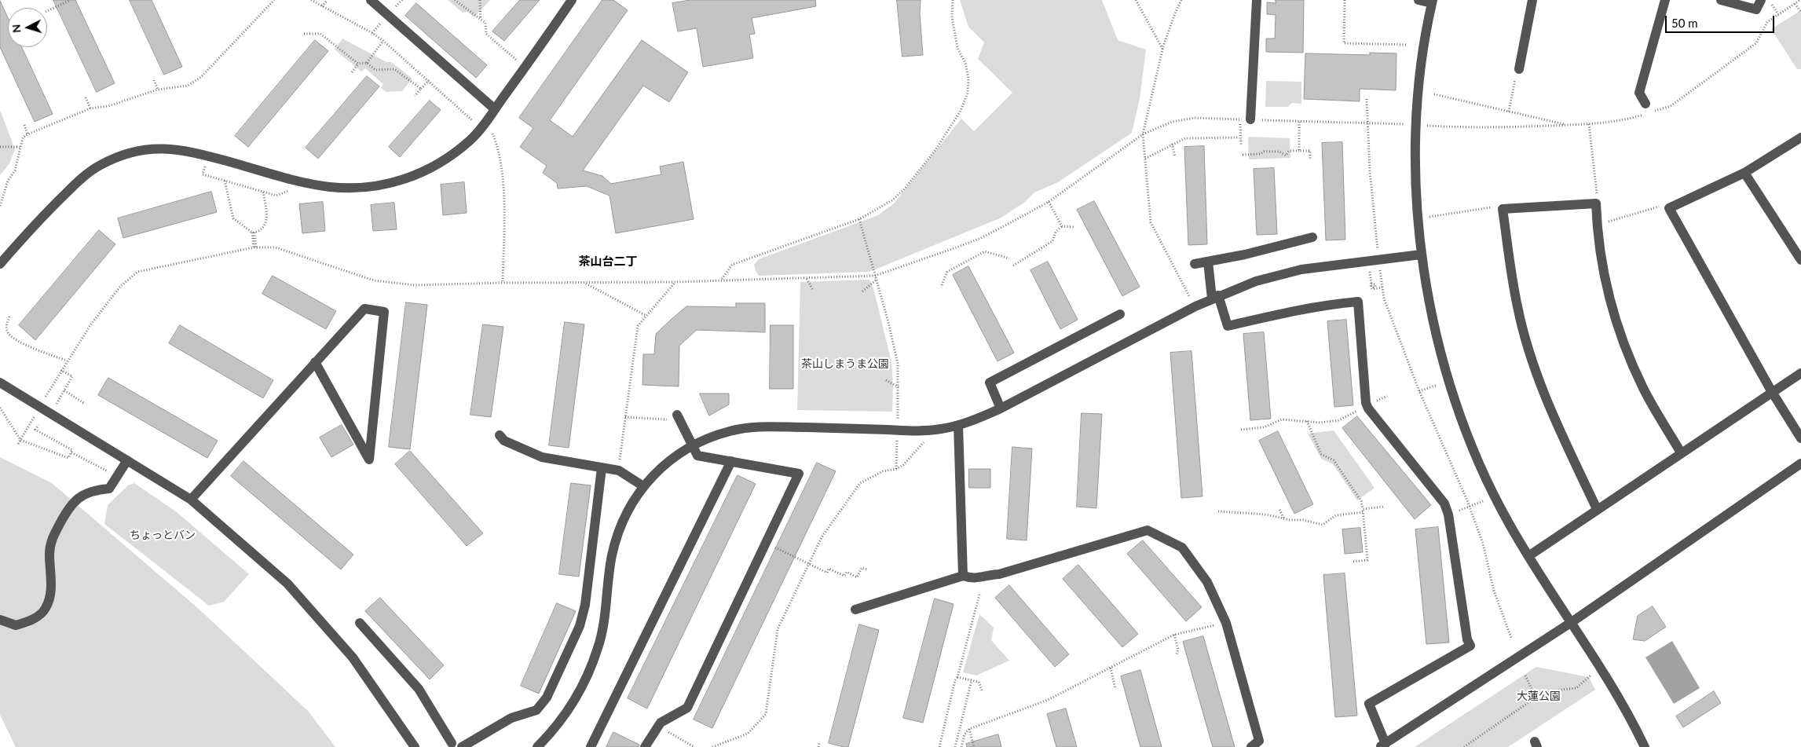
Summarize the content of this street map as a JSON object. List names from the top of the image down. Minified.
{"districts":["茶山台二丁"],"parks":["茶山しまうま公園","ちょっとバン","大蓮公園"],"scale_bar":"50 m","north":"left"}
